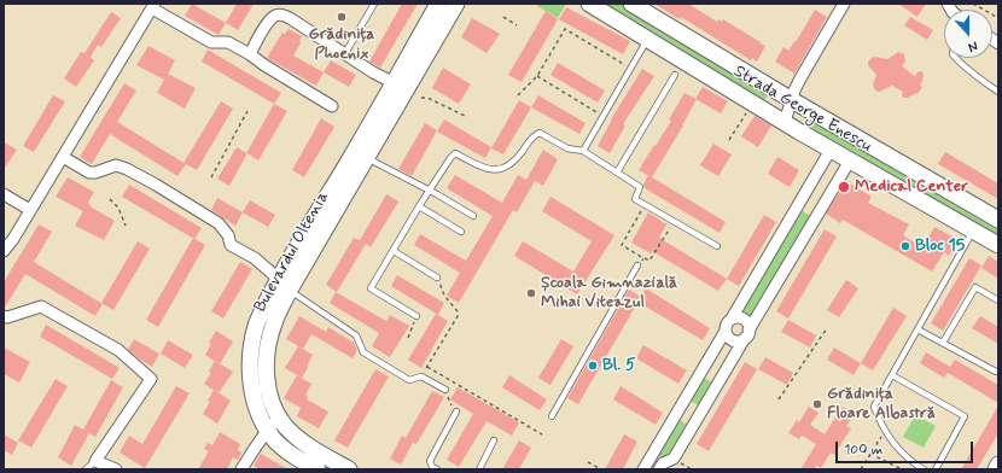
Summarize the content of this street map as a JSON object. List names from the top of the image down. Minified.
{"streets":{"street":["Strada George Enescu","Bulevardul Oltenia"]},"places":["Grădinița Phoenix","Medical Center","Bloc 15","Școala Gimnazială Mihai Viteazul","Bl. 5","Grădinița Floare Albastră"],"scale_bar":"100 m","north":"bottom"}
